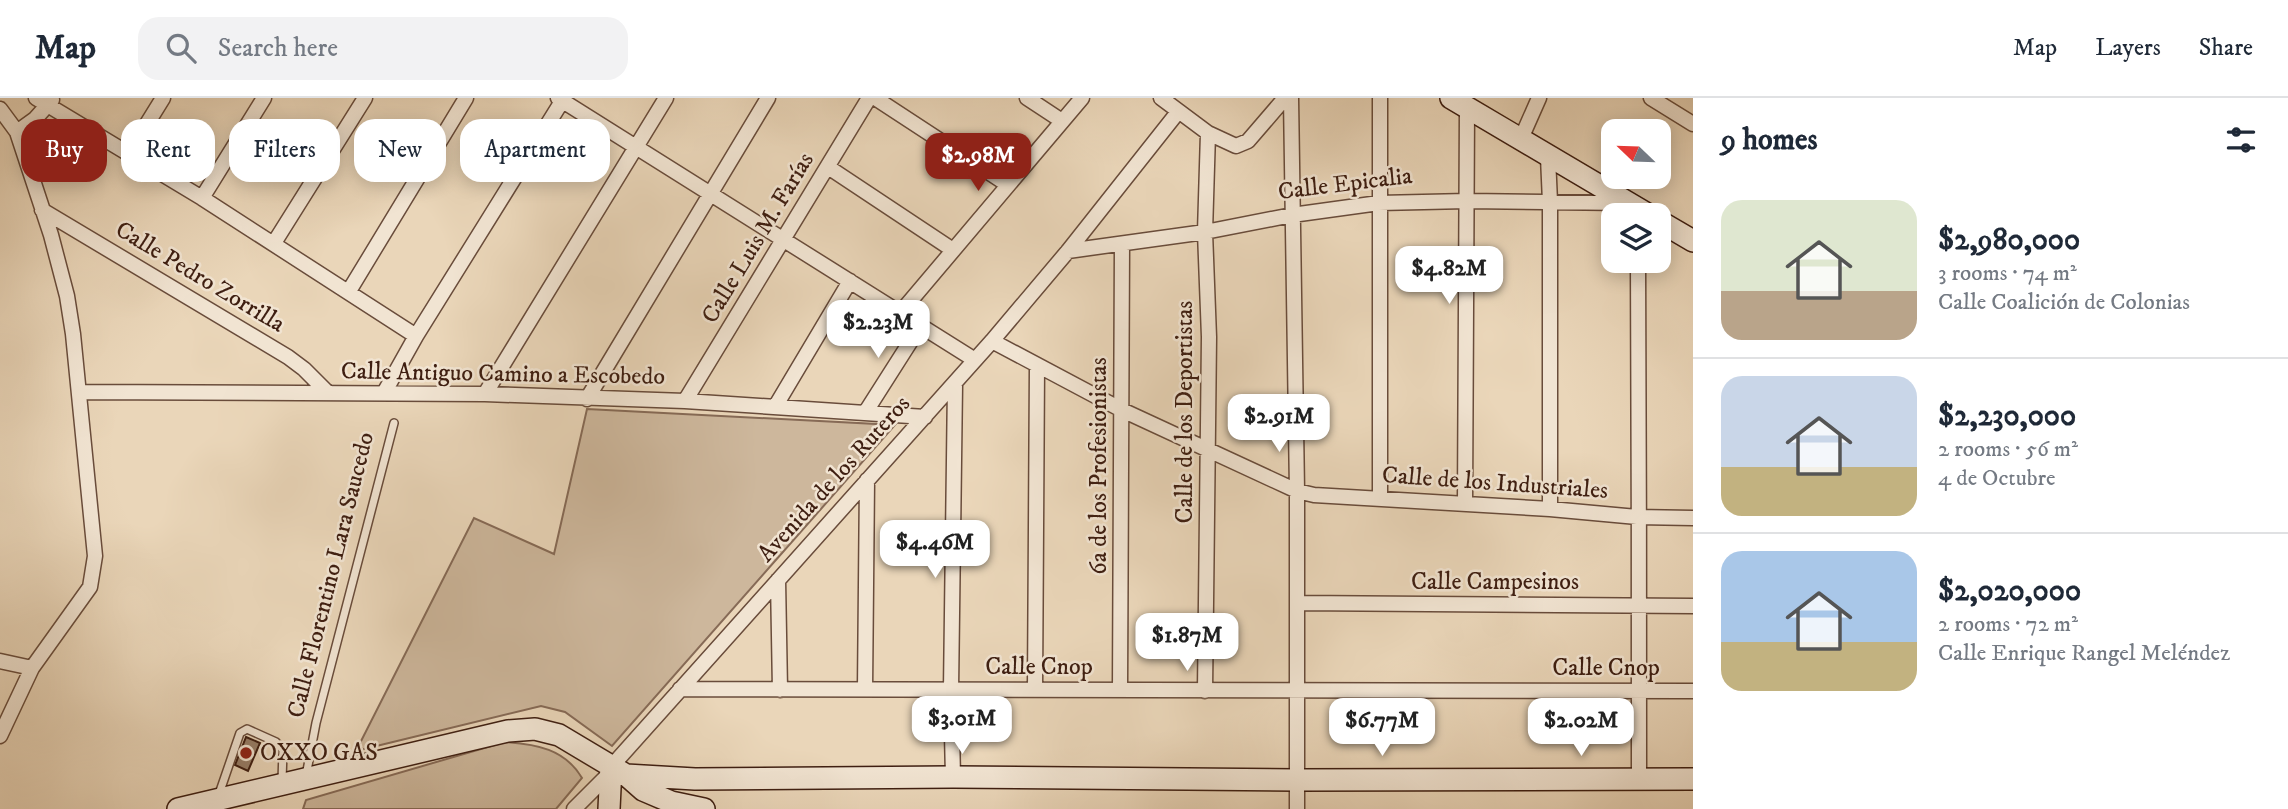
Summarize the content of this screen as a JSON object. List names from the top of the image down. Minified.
{"streets":{"street":["Calle Epicalia","Calle Luis M. Farías","Calle Pedro Zorrilla","Calle Antiguo Camino a Escobedo","Calle de los Deportistas","6a de los Profesionistas","Avenida de los Ruteros","Calle de los Industriales","Calle Campesinos","Calle Cnop"],"lane":["Calle Florentino Lara Saucedo"]},"crossings":[["Calle Epicalia","Calle de los Deportistas"],["Calle Epicalia","6a de los Profesionistas"],["Calle Epicalia","Avenida de los Ruteros"],["Calle Luis M. Farías","Calle Antiguo Camino a Escobedo"],["Calle Pedro Zorrilla","Calle Antiguo Camino a Escobedo"],["Calle Antiguo Camino a Escobedo","Avenida de los Ruteros"],["Calle de los Deportistas","Calle de los Industriales"],["Calle de los Deportistas","Calle Cnop"],["6a de los Profesionistas","Calle de los Industriales"],["6a de los Profesionistas","Calle Cnop"],["Avenida de los Ruteros","Calle de los Industriales"],["Avenida de los Ruteros","Calle Cnop"]],"places":["OXXO GAS"],"north":"top left","page":{"header":"Map","search":"Search here","nav":["Map","Layers","Share"],"heading":"9 homes","chip":["Buy","Rent","Filters","New","Apartment"],"price":["$2.98M","$4.82M","$2.23M","$2.91M","$4.46M","$1.87M","$3.01M","$6.77M","$2.02M"],"list":[{"name":"$2,980,000","note":"3 rooms · 74 m² · Calle Coalición de Colonias"},{"name":"$2,230,000","note":"2 rooms · 56 m² · 4 de Octubre"},{"name":"$2,020,000","note":"2 rooms · 72 m² · Calle Enrique Rangel Meléndez"}]}}
